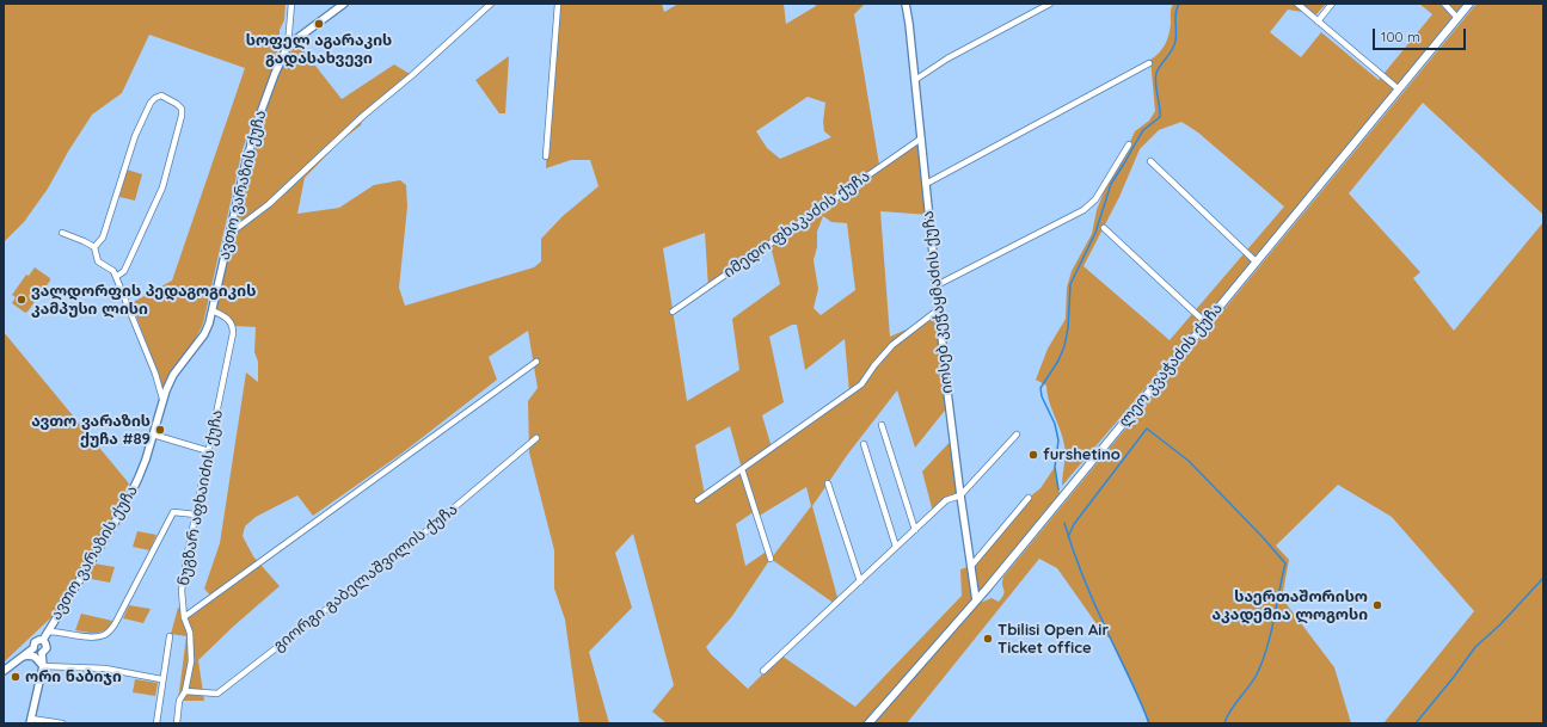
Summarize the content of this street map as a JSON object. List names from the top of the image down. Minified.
{"streets":{"main road":["ლეო კვაჭაძის ქუჩა"],"street":["ავთო ვარაზის ქუჩა","იმედო ფხაკაძის ქუჩა","იოსებ კეჭაყმაძის ქუჩა","ნუგზარ აფხაიძის ქუჩა","გიორგი გაბელაშვილის ქუჩა"]},"crossings":[["ავთო ვარაზის ქუჩა","ნუგზარ აფხაიძის ქუჩა"],["იმედო ფხაკაძის ქუჩა","იოსებ კეჭაყმაძის ქუჩა"],["იოსებ კეჭაყმაძის ქუჩა","ლეო კვაჭაძის ქუჩა"],["ნუგზარ აფხაიძის ქუჩა","გიორგი გაბელაშვილის ქუჩა"]],"places":["სოფელ აგარაკის გადასახვევი","ვალდორფის პედაგოგიკის კამპუსი ლისი","ავთო ვარაზის ქუჩა #89","furshetino","საერთაშორისო აკადემია ლოგოსი","Tbilisi Open Air Ticket office","ორი ნაბიჯი"],"scale_bar":"100 m"}
